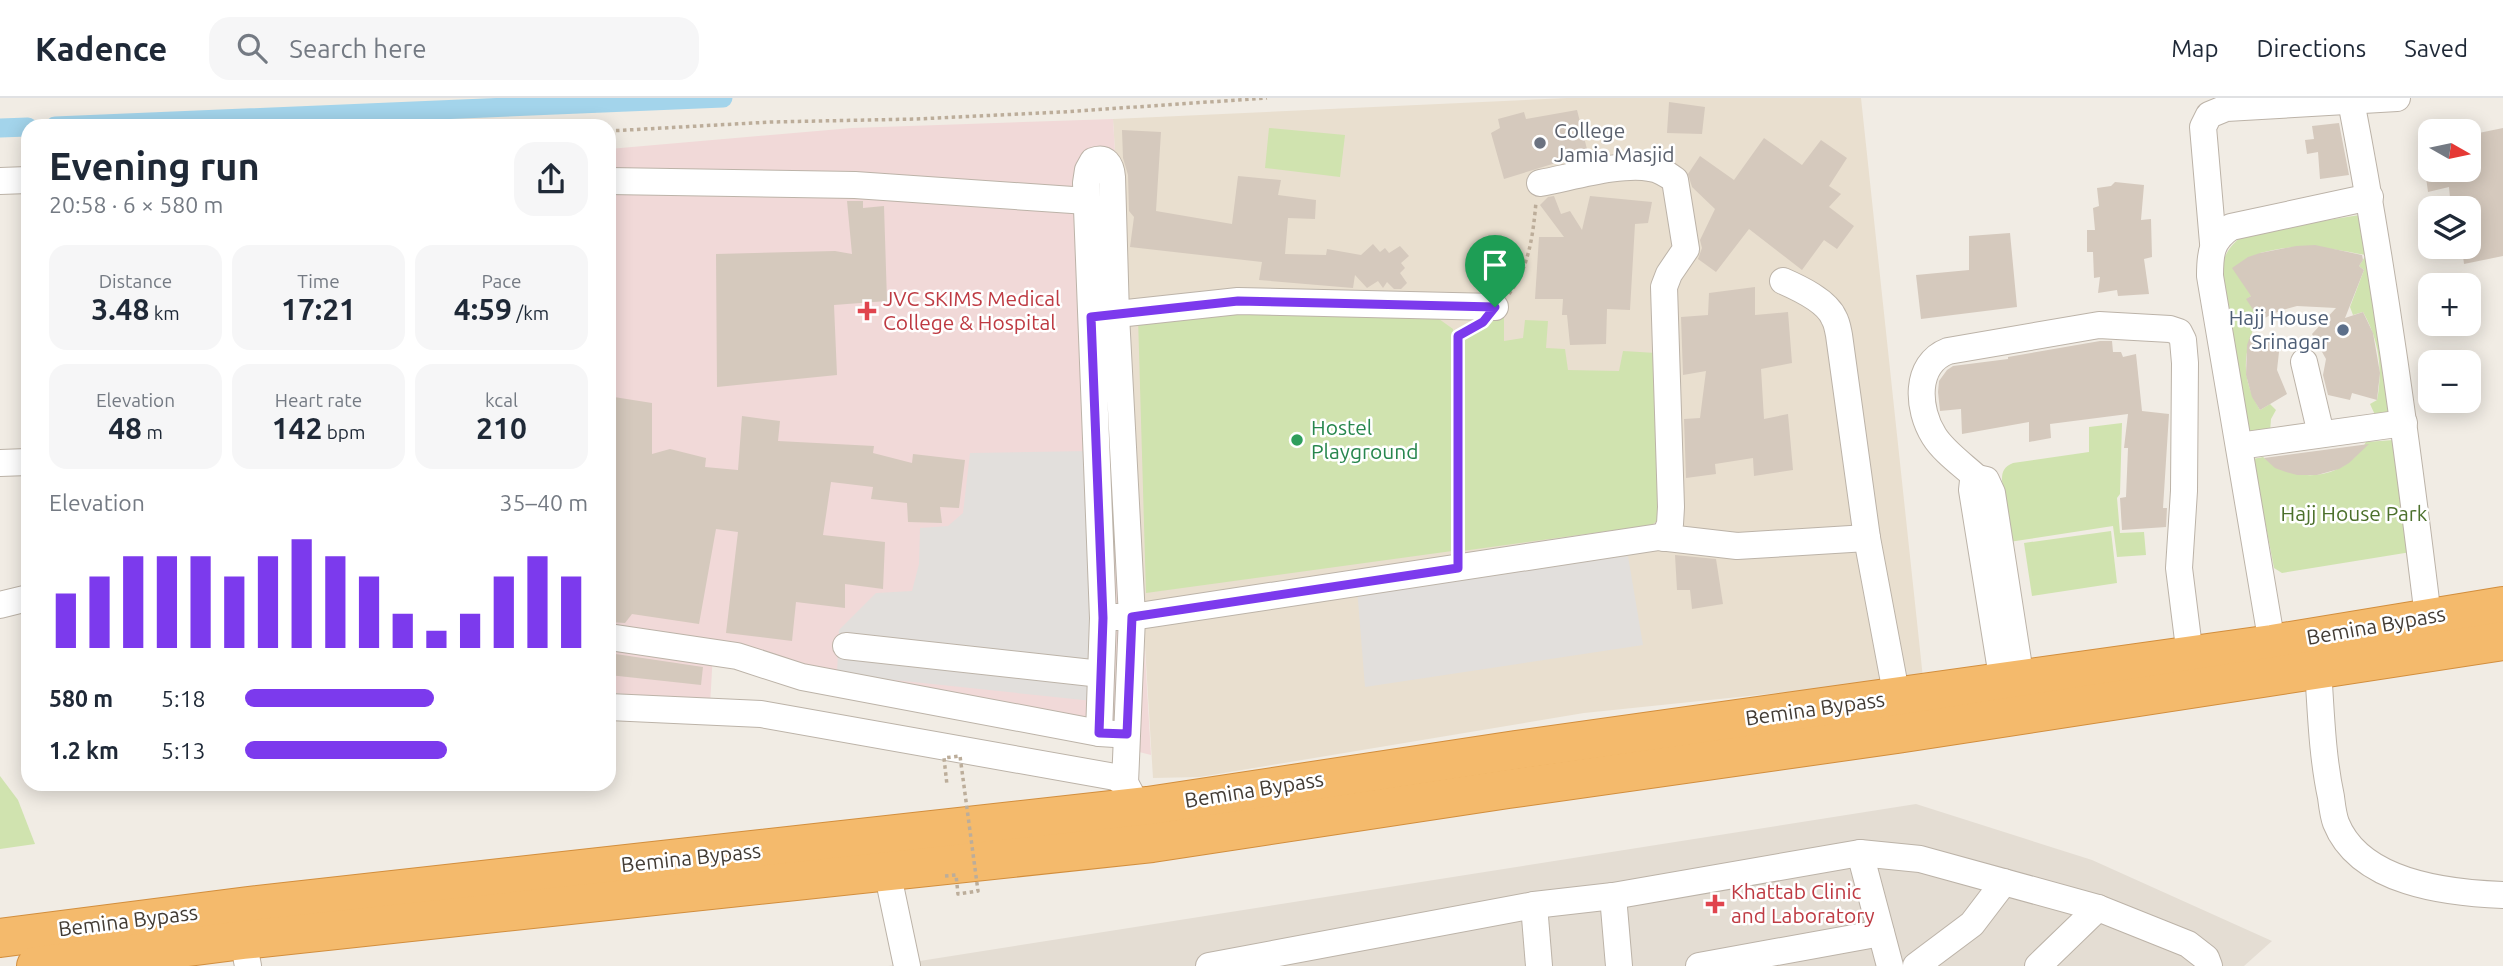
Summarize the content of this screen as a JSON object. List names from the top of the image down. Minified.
{"streets":{"highway":["Bemina Bypass"]},"parks":["Hajj House Park"],"places":{"other":["College Jamia Masjid","Hajj House Srinagar","Hostel Playground"],"health":["JVC SKIMS Medical College & Hospital","Khattab Clinic and Laboratory"]},"north":"right","page":{"header":"Kadence","search":"Search here","nav":["Map","Directions","Saved"],"map_buttons":["+","−"],"heading":["Evening run","20:58 · 6 × 580 m"],"stats":[["Distance","3.48 km"],["Time","17:21"],["Pace","4:59 /km"],["Elevation","48 m"],["Heart rate","142 bpm"],["kcal","210"]],"chart":["Elevation","35–40 m"],"list":[{"name":"580 m","note":"5:18"},{"name":"1.2 km","note":"5:13"}]}}
